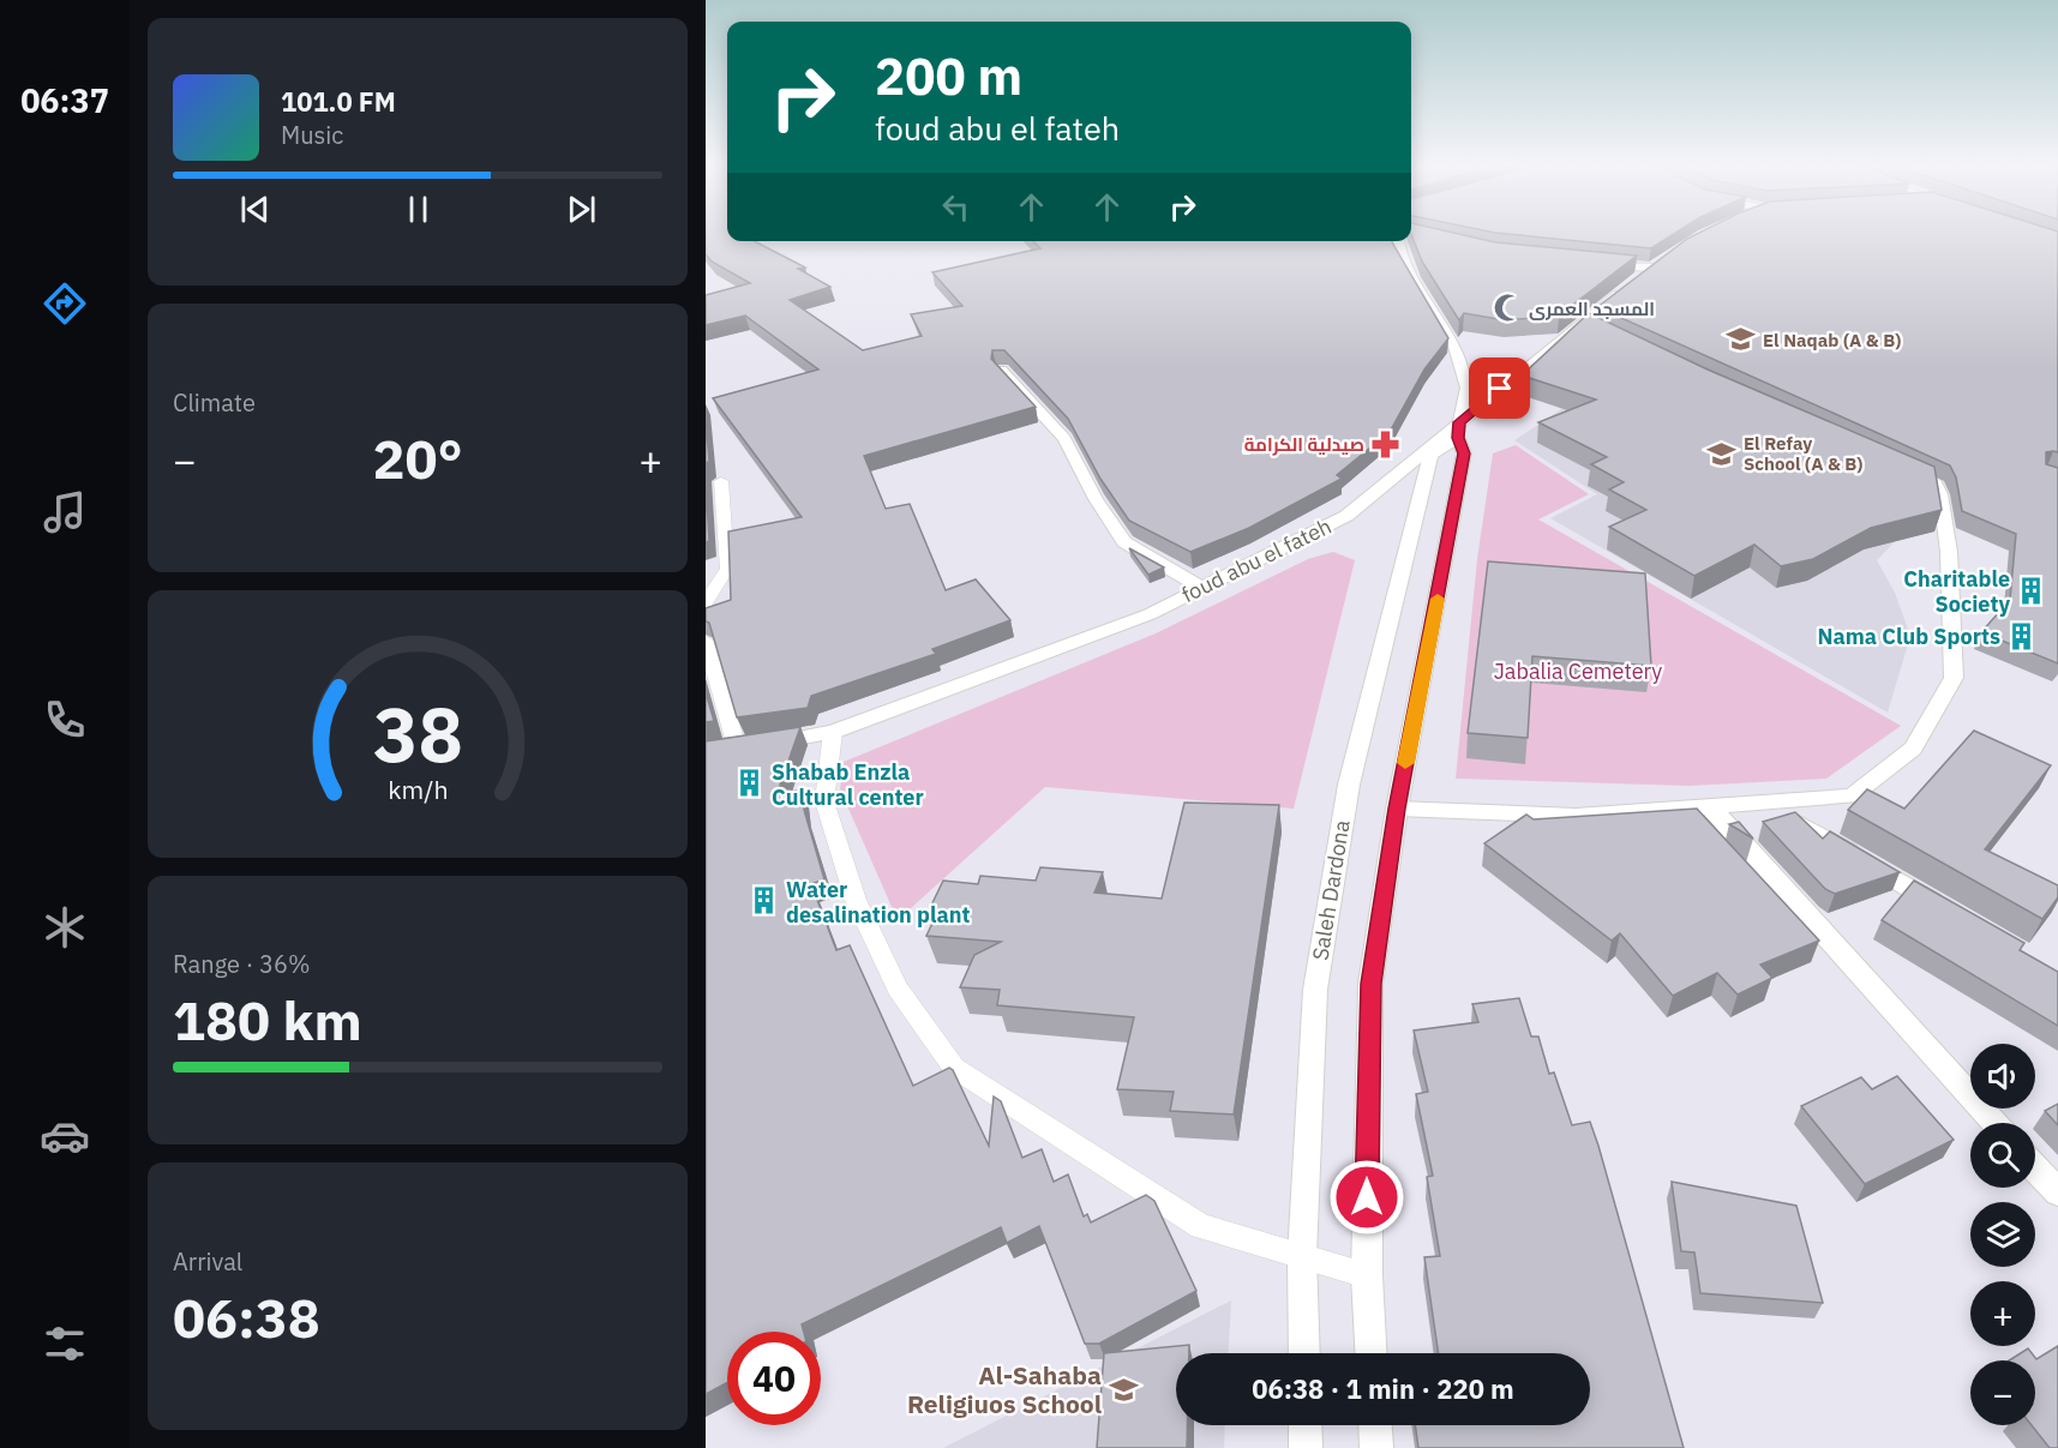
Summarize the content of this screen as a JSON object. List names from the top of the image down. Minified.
{"streets":{"street":["foud abu el fateh","Saleh Dardona"]},"crossings":[["foud abu el fateh","Saleh Dardona"]],"parks":["Jabalia Cemetery"],"places":{"mosque":["المسجد العمرى"],"school or university":["El Naqab (A & B)","El Refay School (A & B)","Al-Sahaba Religiuos School"],"pharmacy":["ِِصيدلية الكرامة"],"building":["Charitable Society","Nama Club Sports","Shabab Enzla Cultural center","Water desalination plant"]},"page":{"tabs":"06:37","turn":["200 m","foud abu el fateh"],"song":["101.0 FM","Music"],"tile":["Climate",["Range · 36%","180 km"],["Arrival","06:38"]],"heat":["−","20°","+"],"map_buttons":["+","−"],"limit":"40","trip":"06:38 · 1 min · 220 m","gauge":["38","km/h"]}}
